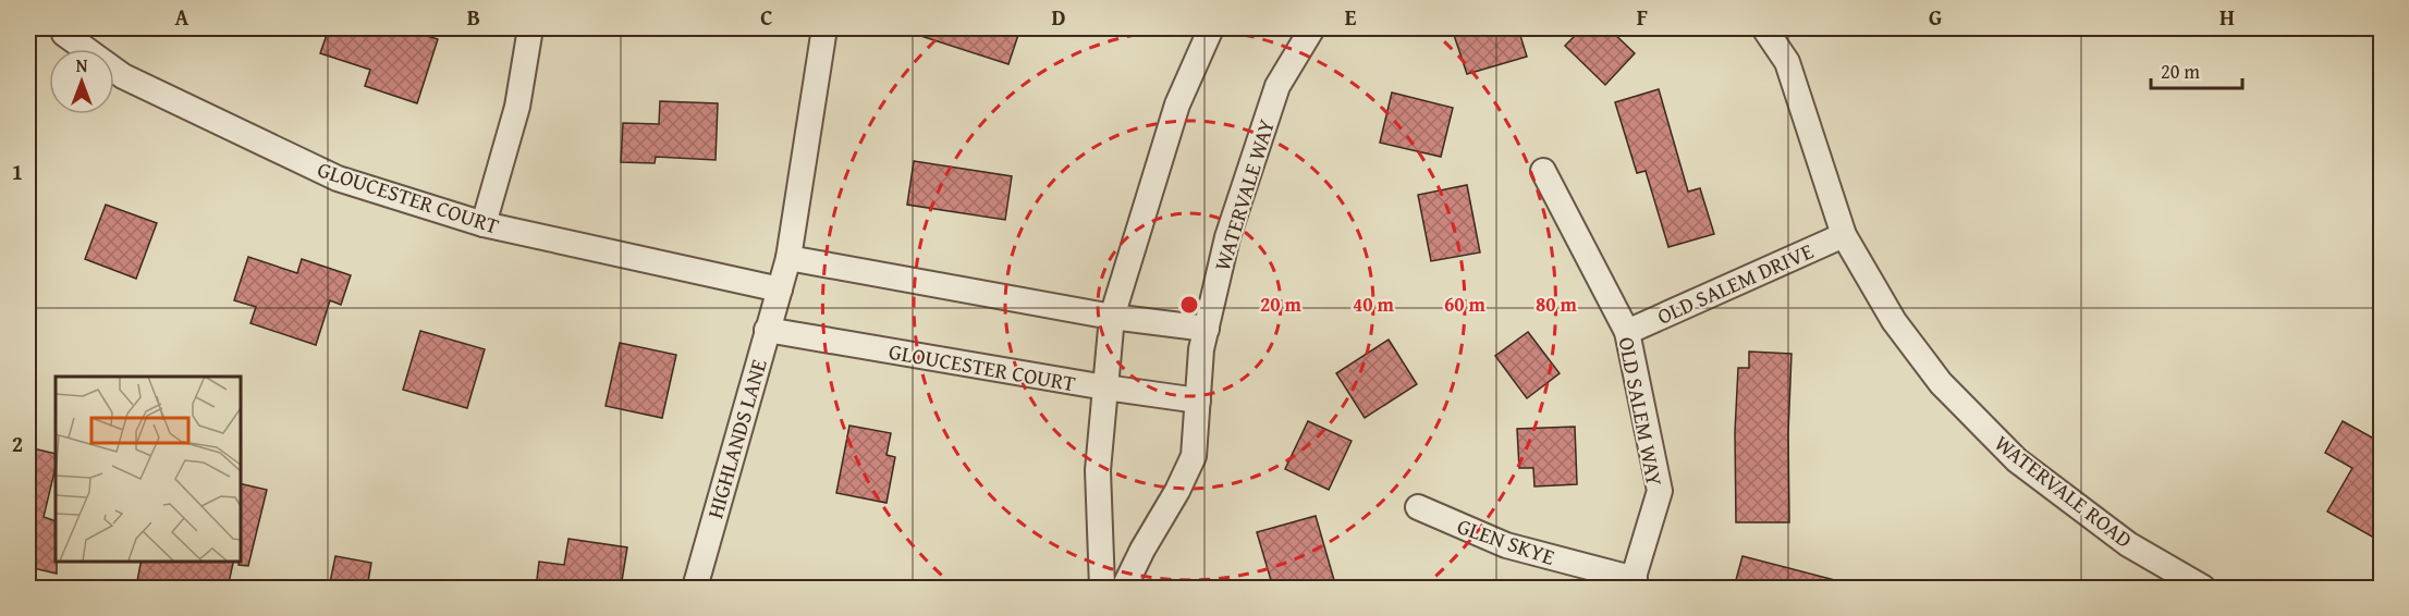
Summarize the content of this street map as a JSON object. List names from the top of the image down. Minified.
{"streets":{"street":["WATERVALE WAY","GLOUCESTER COURT","OLD SALEM DRIVE","OLD SALEM WAY","HIGHLANDS LANE","WATERVALE ROAD","GLEN SKYE"]},"crossings":[["WATERVALE WAY","GLOUCESTER COURT"],["GLOUCESTER COURT","HIGHLANDS LANE"],["OLD SALEM DRIVE","OLD SALEM WAY"],["OLD SALEM DRIVE","WATERVALE ROAD"],["OLD SALEM WAY","GLEN SKYE"]],"scale_bar":"20 m","north":"top","grid":{"columns":["A","B","C","D","E","F","G","H"],"rows":["1","2"]},"rings":["20 m","40 m","60 m","80 m"]}
